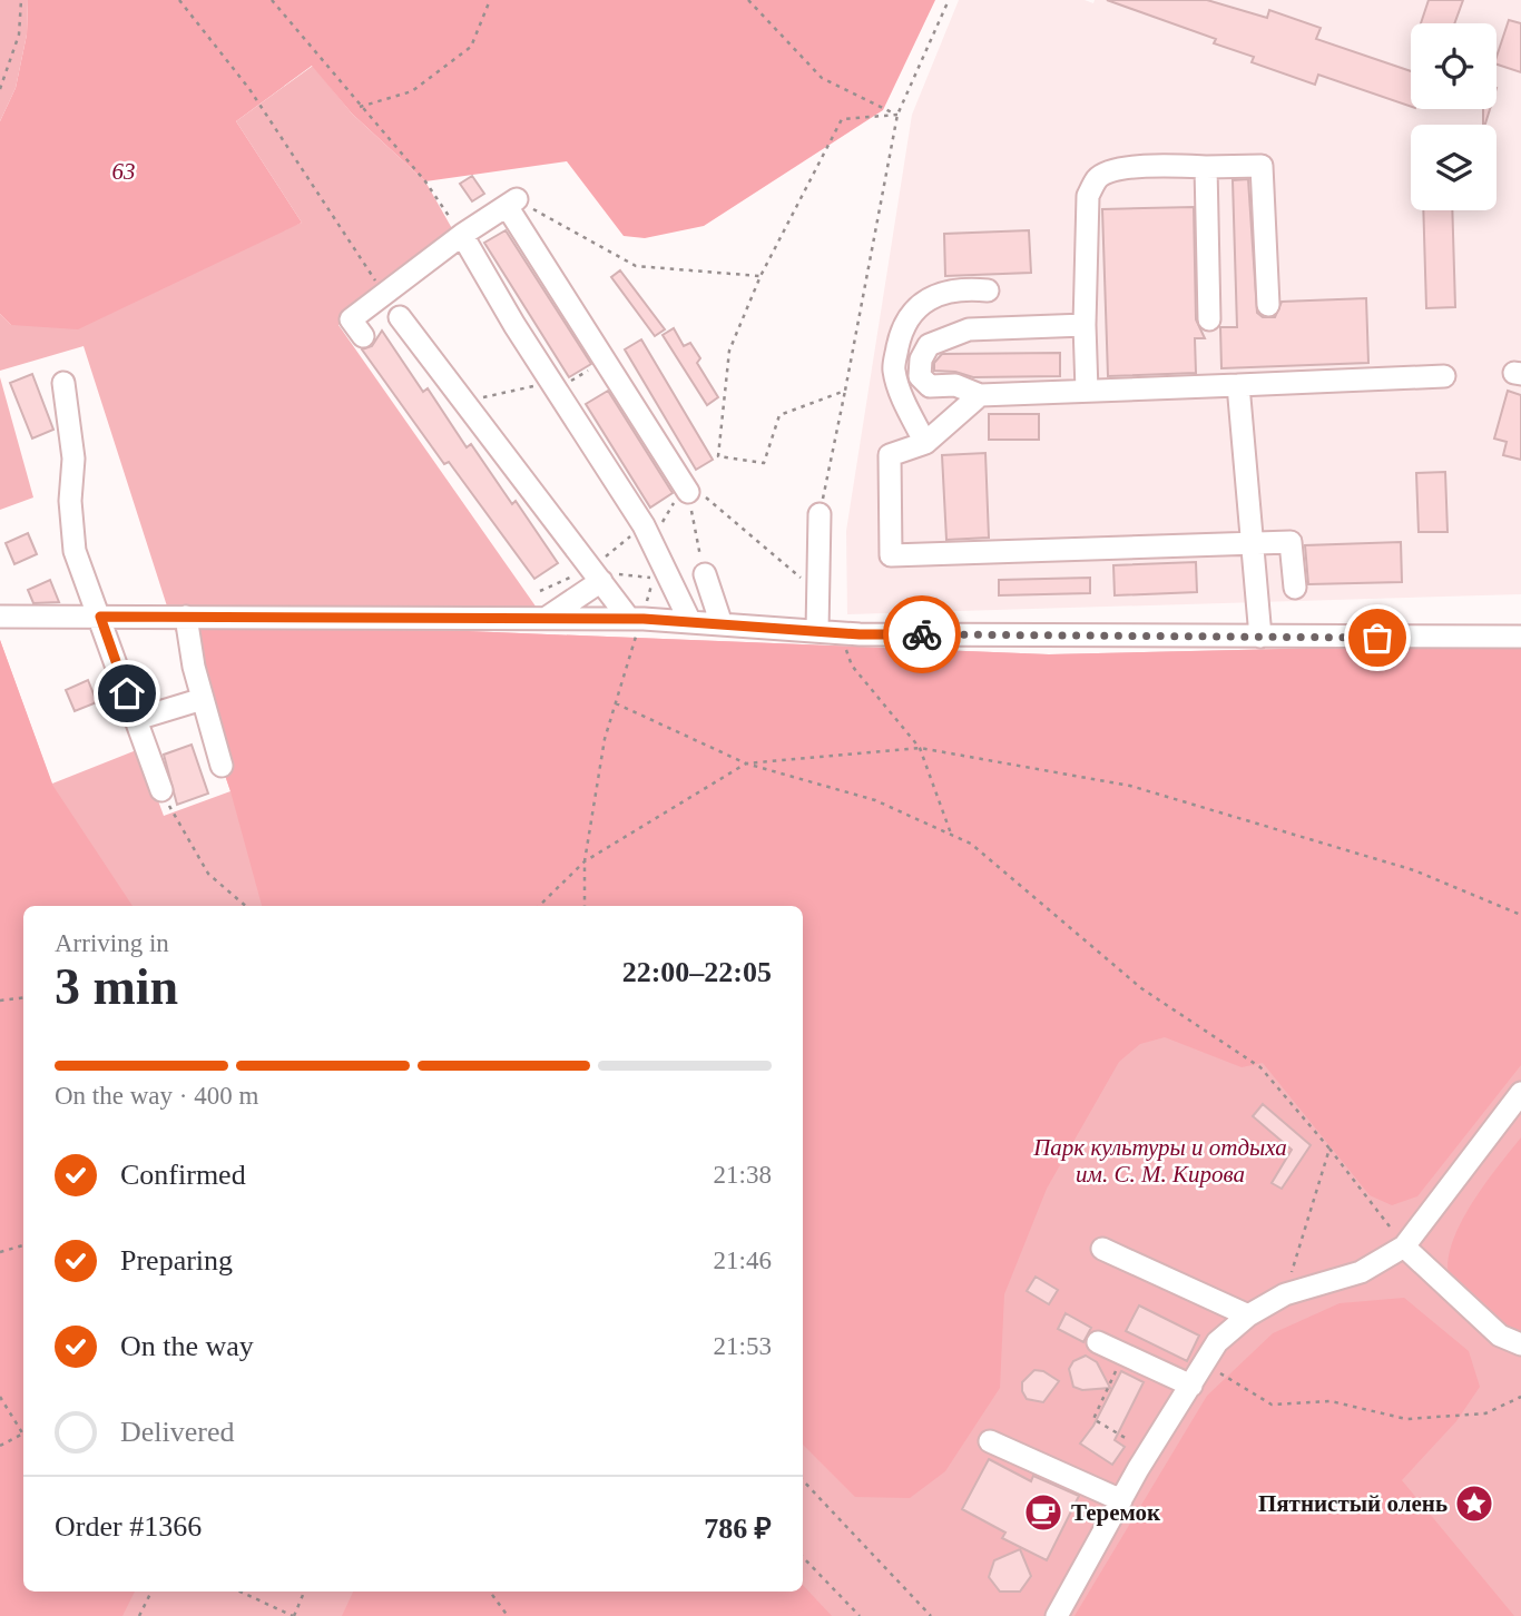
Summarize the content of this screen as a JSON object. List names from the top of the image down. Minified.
{"parks":["63","Парк культуры и отдыха им. С. М. Кирова"],"places":{"place":["Пятнистый олень"],"cafe":["Теремок"]},"page":{"heading":["3 min","Arriving in","22:00–22:05"],"panel":["Order #1366","786 ₽"],"bar":"On the way · 400 m","list":[["Confirmed","21:38"],["Preparing","21:46"],["On the way","21:53"],"Delivered"]}}
